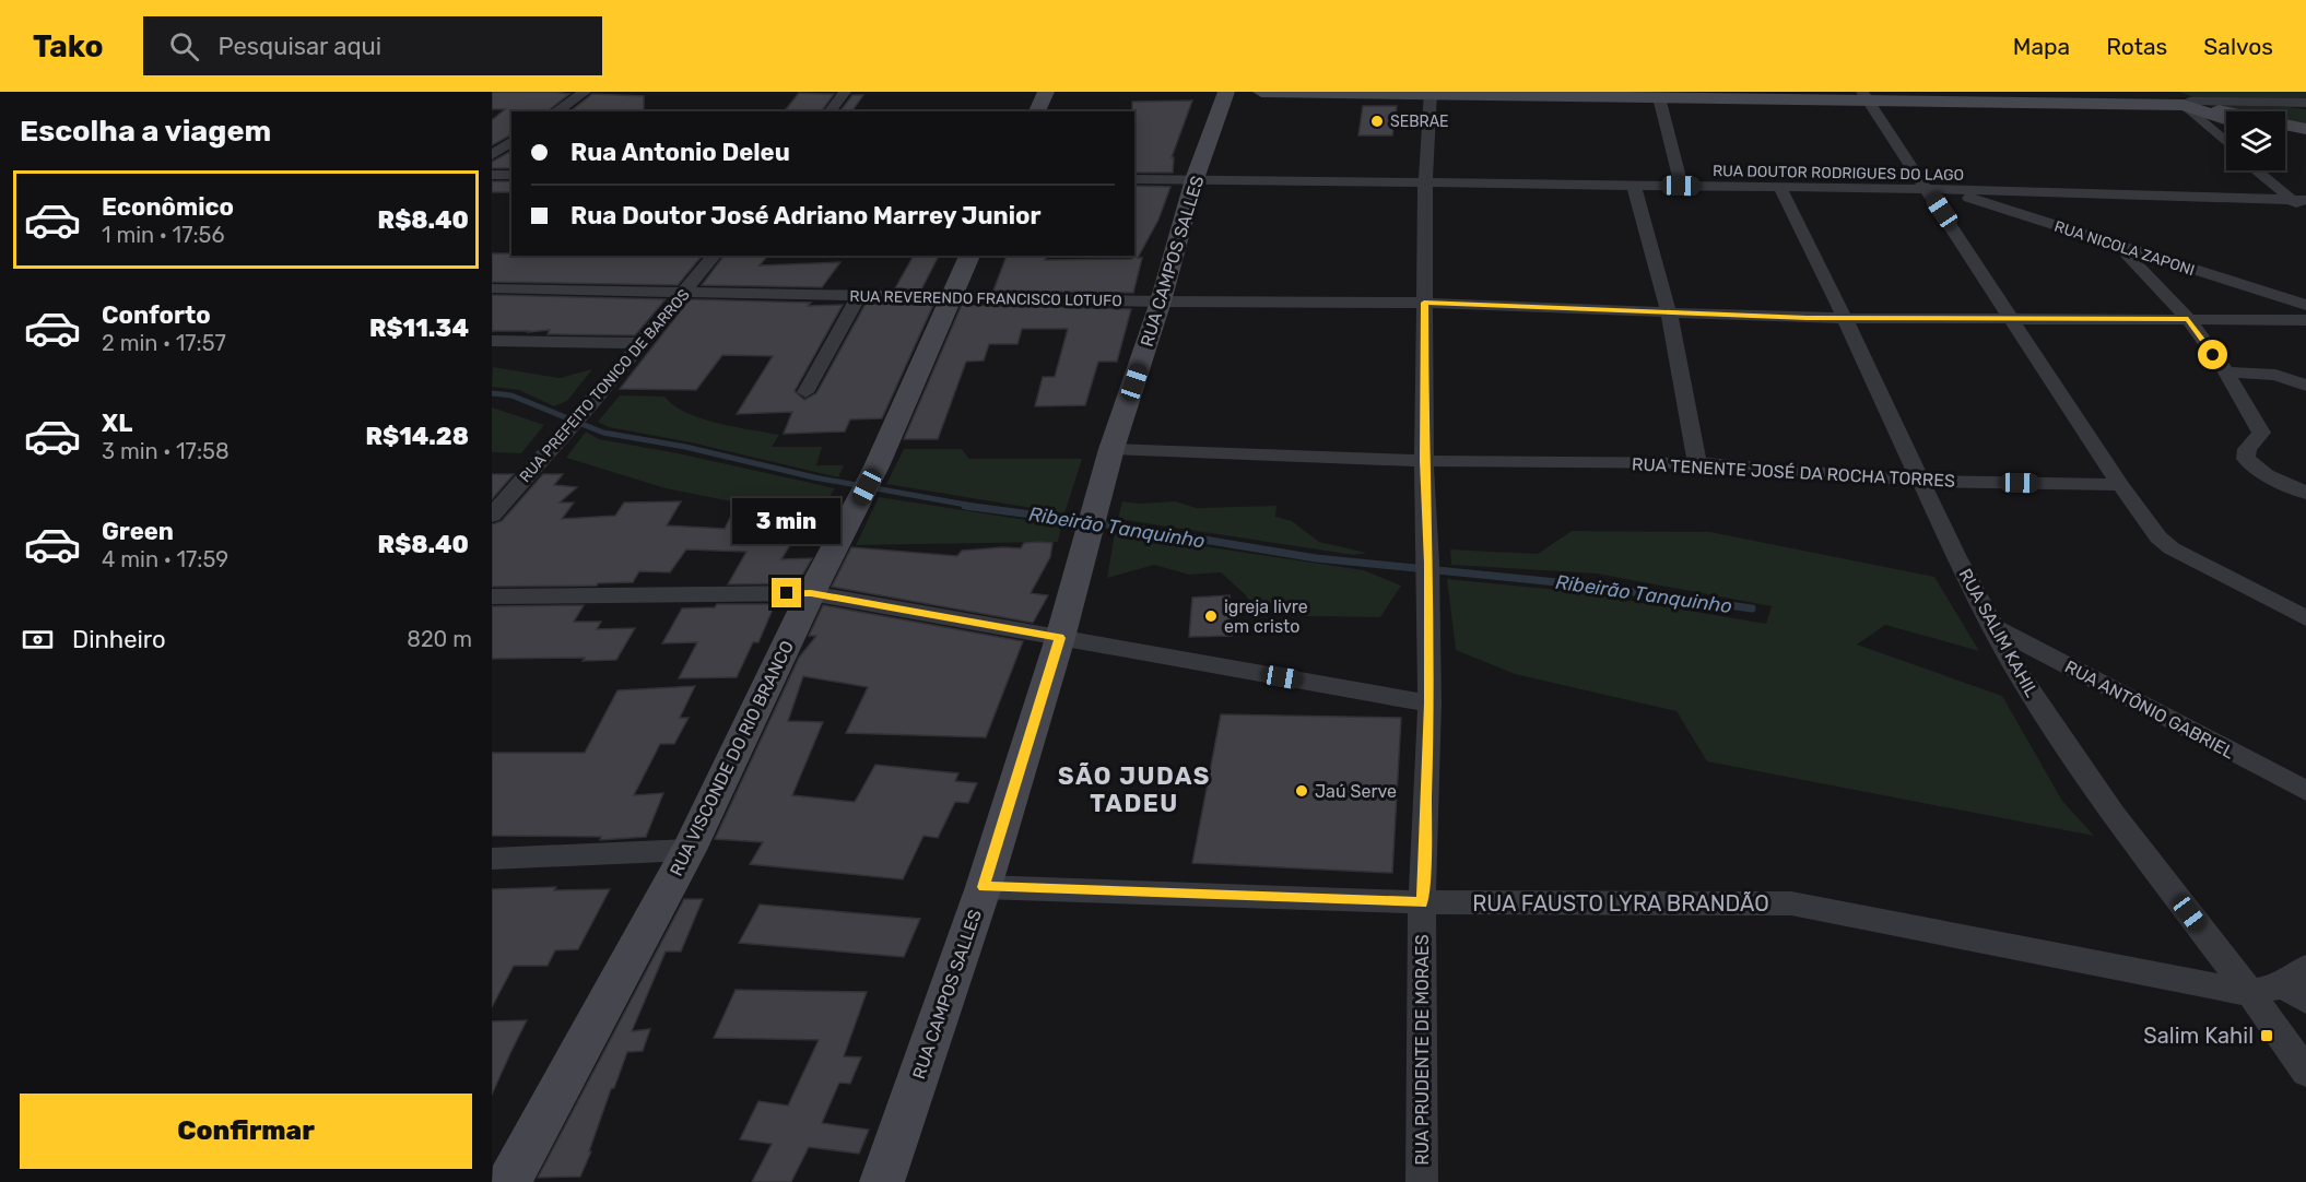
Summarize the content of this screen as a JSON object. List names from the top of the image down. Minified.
{"streets":{"street":["RUA DOUTOR RODRIGUES DO LAGO","RUA NICOLA ZAPONI","RUA CAMPOS SALLES","RUA REVERENDO FRANCISCO LOTUFO","RUA PREFEITO TONICO DE BARROS","RUA TENENTE JOSÉ DA ROCHA TORRES","RUA SALIM KAHIL","RUA ANTÔNIO GABRIEL","RUA VISCONDE DO RIO BRANCO","RUA FAUSTO LYRA BRANDÃO","RUA PRUDENTE DE MORAES"]},"crossings":[["RUA DOUTOR RODRIGUES DO LAGO","RUA NICOLA ZAPONI"],["RUA DOUTOR RODRIGUES DO LAGO","RUA CAMPOS SALLES"],["RUA DOUTOR RODRIGUES DO LAGO","RUA SALIM KAHIL"],["RUA DOUTOR RODRIGUES DO LAGO","RUA PRUDENTE DE MORAES"],["RUA CAMPOS SALLES","RUA REVERENDO FRANCISCO LOTUFO"],["RUA CAMPOS SALLES","RUA TENENTE JOSÉ DA ROCHA TORRES"],["RUA CAMPOS SALLES","RUA FAUSTO LYRA BRANDÃO"],["RUA REVERENDO FRANCISCO LOTUFO","RUA PREFEITO TONICO DE BARROS"],["RUA REVERENDO FRANCISCO LOTUFO","RUA SALIM KAHIL"],["RUA REVERENDO FRANCISCO LOTUFO","RUA VISCONDE DO RIO BRANCO"],["RUA REVERENDO FRANCISCO LOTUFO","RUA PRUDENTE DE MORAES"],["RUA TENENTE JOSÉ DA ROCHA TORRES","RUA SALIM KAHIL"],["RUA TENENTE JOSÉ DA ROCHA TORRES","RUA PRUDENTE DE MORAES"],["RUA SALIM KAHIL","RUA ANTÔNIO GABRIEL"],["RUA SALIM KAHIL","RUA FAUSTO LYRA BRANDÃO"],["RUA FAUSTO LYRA BRANDÃO","RUA PRUDENTE DE MORAES"]],"districts":["SÃO JUDAS TADEU"],"water":["Ribeirão Tanquinho"],"places":{"other":["SEBRAE","igreja livre em cristo","Jaú Serve"],"transit":["Salim Kahil"]},"page":{"header":"Tako","search":"Pesquisar aqui","nav":["Mapa","Rotas","Salvos"],"heading":"Escolha a viagem","banner":["Rua Antonio Deleu","Rua Doutor José Adriano Marrey Junior"],"list":[{"name":"Econômico","note":"1 min · 17:56","value":"R$8.40"},{"name":"Conforto","note":"2 min · 17:57","value":"R$11.34"},{"name":"XL","note":"3 min · 17:58","value":"R$14.28"},{"name":"Green","note":"4 min · 17:59","value":"R$8.40"}],"bubble":"3 min","pay":["Dinheiro","820 m"],"buttons":"Confirmar"}}
